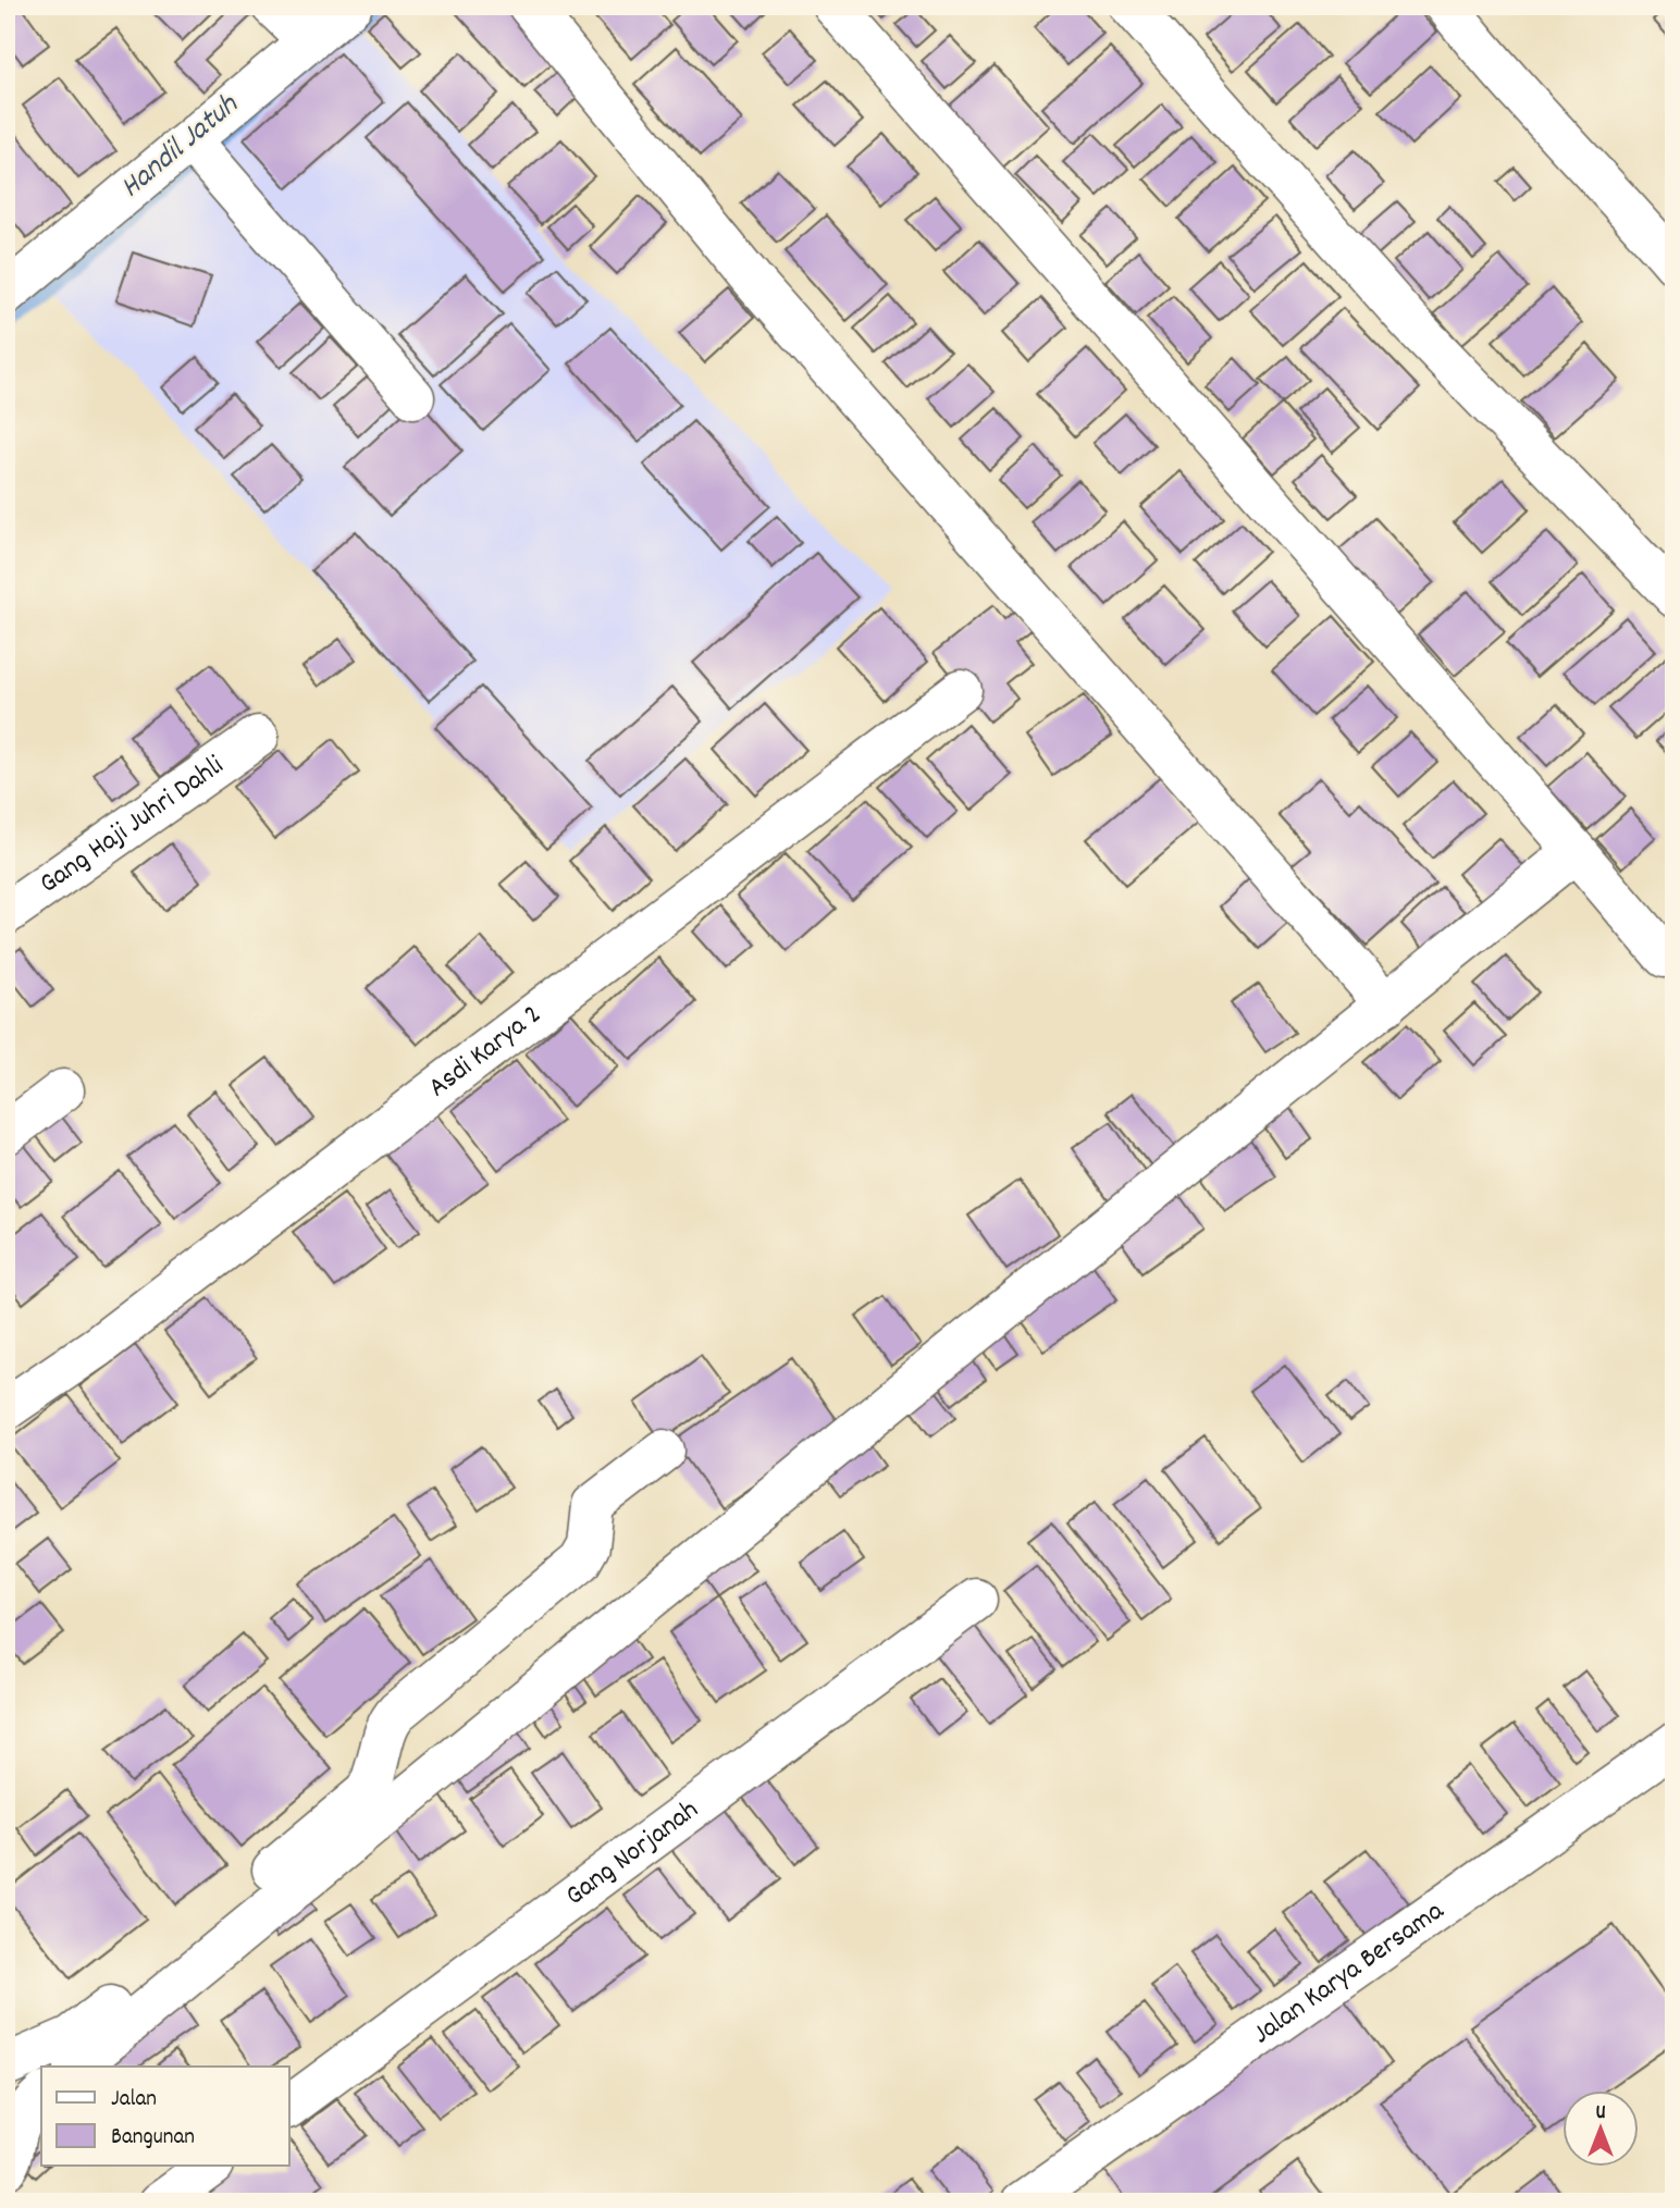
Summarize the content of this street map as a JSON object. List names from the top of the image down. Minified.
{"streets":{"street":["Gang Haji Juhri Dahli","Asdi Karya 2","Gang Norjanah","Jalan Karya Bersama"]},"water":["Handil Jatuh"],"legend":["Jalan","Bangunan"],"north":"top"}
